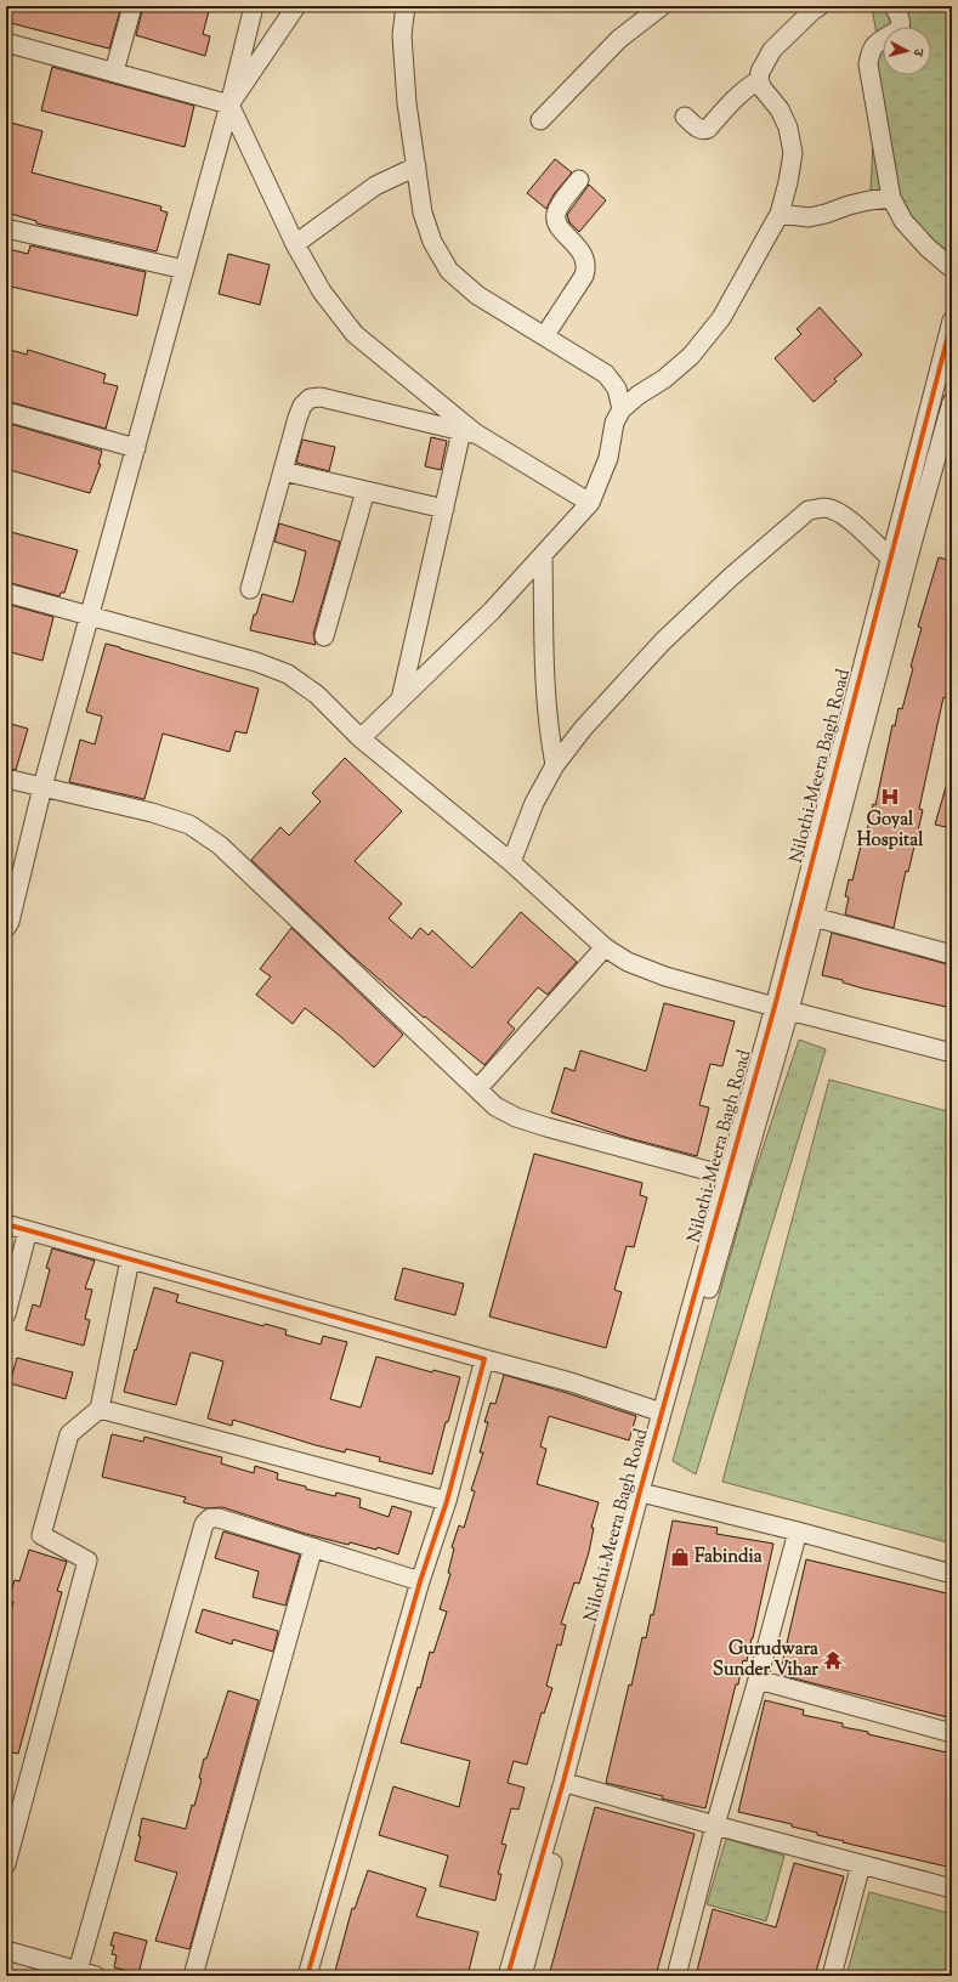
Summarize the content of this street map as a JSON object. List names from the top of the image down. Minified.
{"streets":{"street":["Nilothi-Meera Bagh Road"]},"places":{"hospital":["Goyal Hospital"],"shop":["Fabindia"],"temple":["Gurudwara Sunder Vihar"]},"north":"right"}
